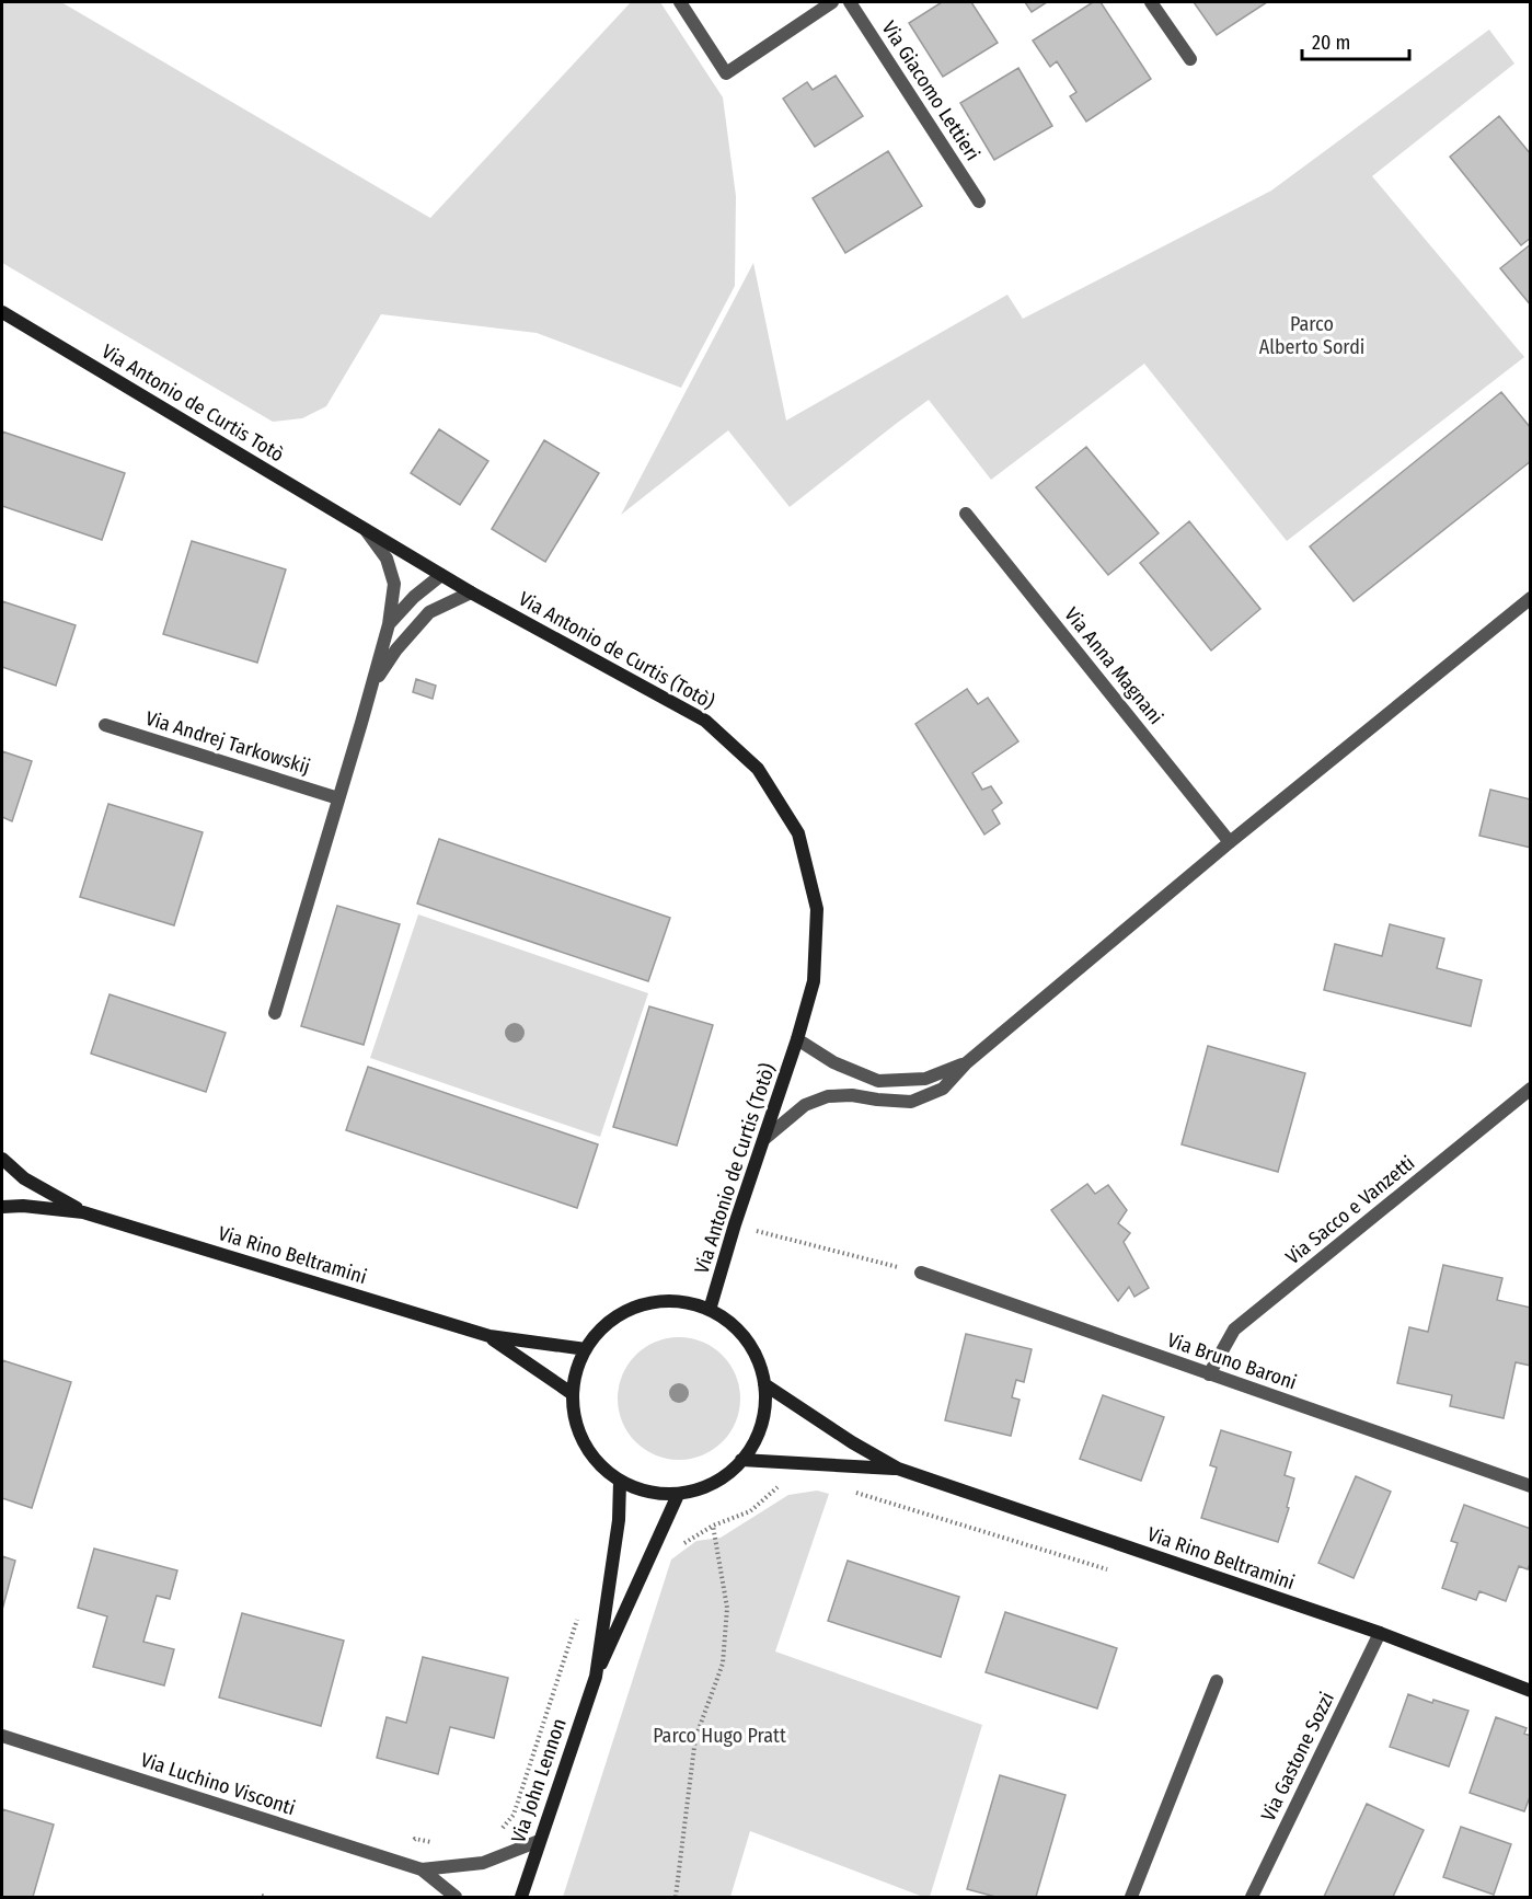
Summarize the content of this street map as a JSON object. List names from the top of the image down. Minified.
{"streets":{"street":["Via Giacomo Lettieri","Via Antonio de Curtis Totò","Via Antonio de Curtis (Totò)","Via Anna Magnani","Via Andrej Tarkowskij","Via Sacco e Vanzetti","Via Rino Beltramini","Via Bruno Baroni","Via Gastone Sozzi","Via John Lennon","Via Luchino Visconti"]},"crossings":[["Via Antonio de Curtis Totò","Via Antonio de Curtis (Totò)"],["Via Antonio de Curtis (Totò)","Via Rino Beltramini"],["Via Antonio de Curtis (Totò)","Via John Lennon"],["Via Sacco e Vanzetti","Via Bruno Baroni"],["Via Rino Beltramini","Via Gastone Sozzi"],["Via Rino Beltramini","Via John Lennon"],["Via John Lennon","Via Luchino Visconti"]],"parks":["Parco Alberto Sordi","Parco Hugo Pratt"],"scale_bar":"20 m"}
